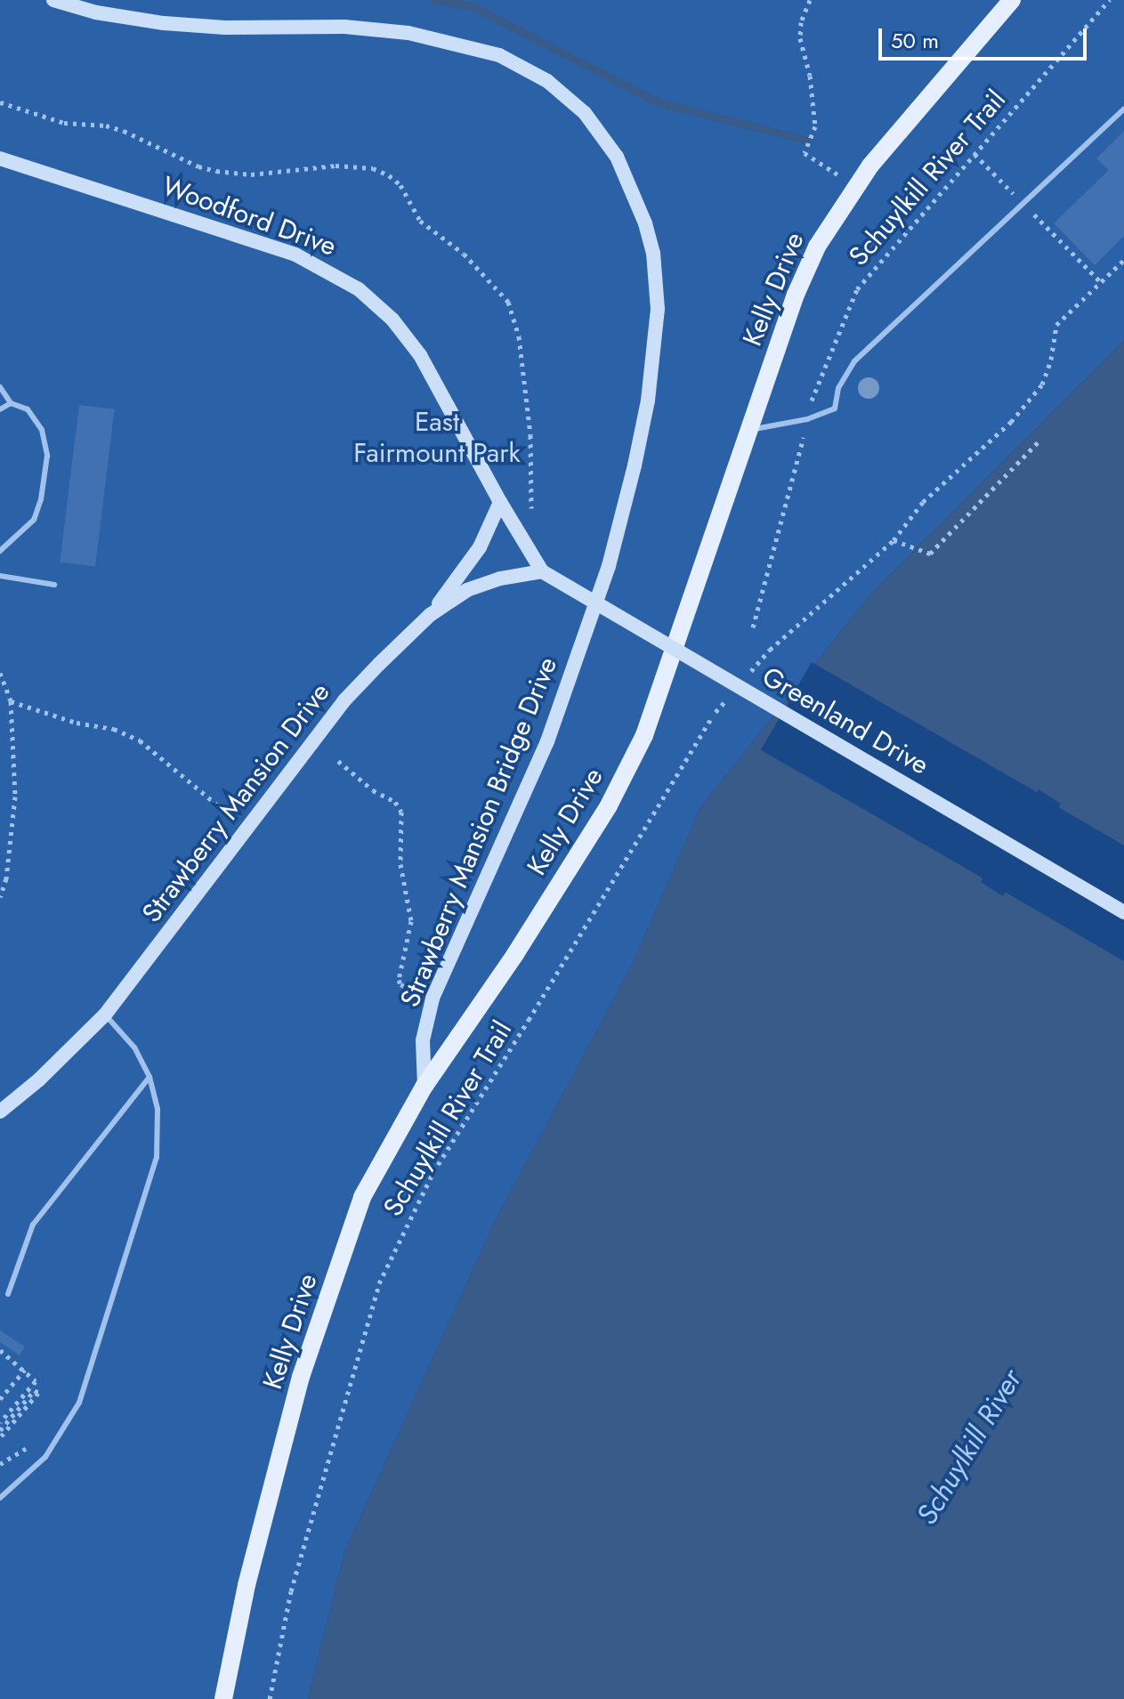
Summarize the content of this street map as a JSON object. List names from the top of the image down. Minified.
{"streets":{"main road":["Kelly Drive"],"street":["Woodford Drive","Greenland Drive","Strawberry Mansion Drive","Strawberry Mansion Bridge Drive"],"path":["Schuylkill River Trail"]},"crossings":[["Woodford Drive","Greenland Drive"],["Woodford Drive","Strawberry Mansion Drive"],["Kelly Drive","Strawberry Mansion Bridge Drive"],["Greenland Drive","Strawberry Mansion Drive"]],"water":["Schuylkill River"],"parks":["East Fairmount Park"],"scale_bar":"50 m"}
